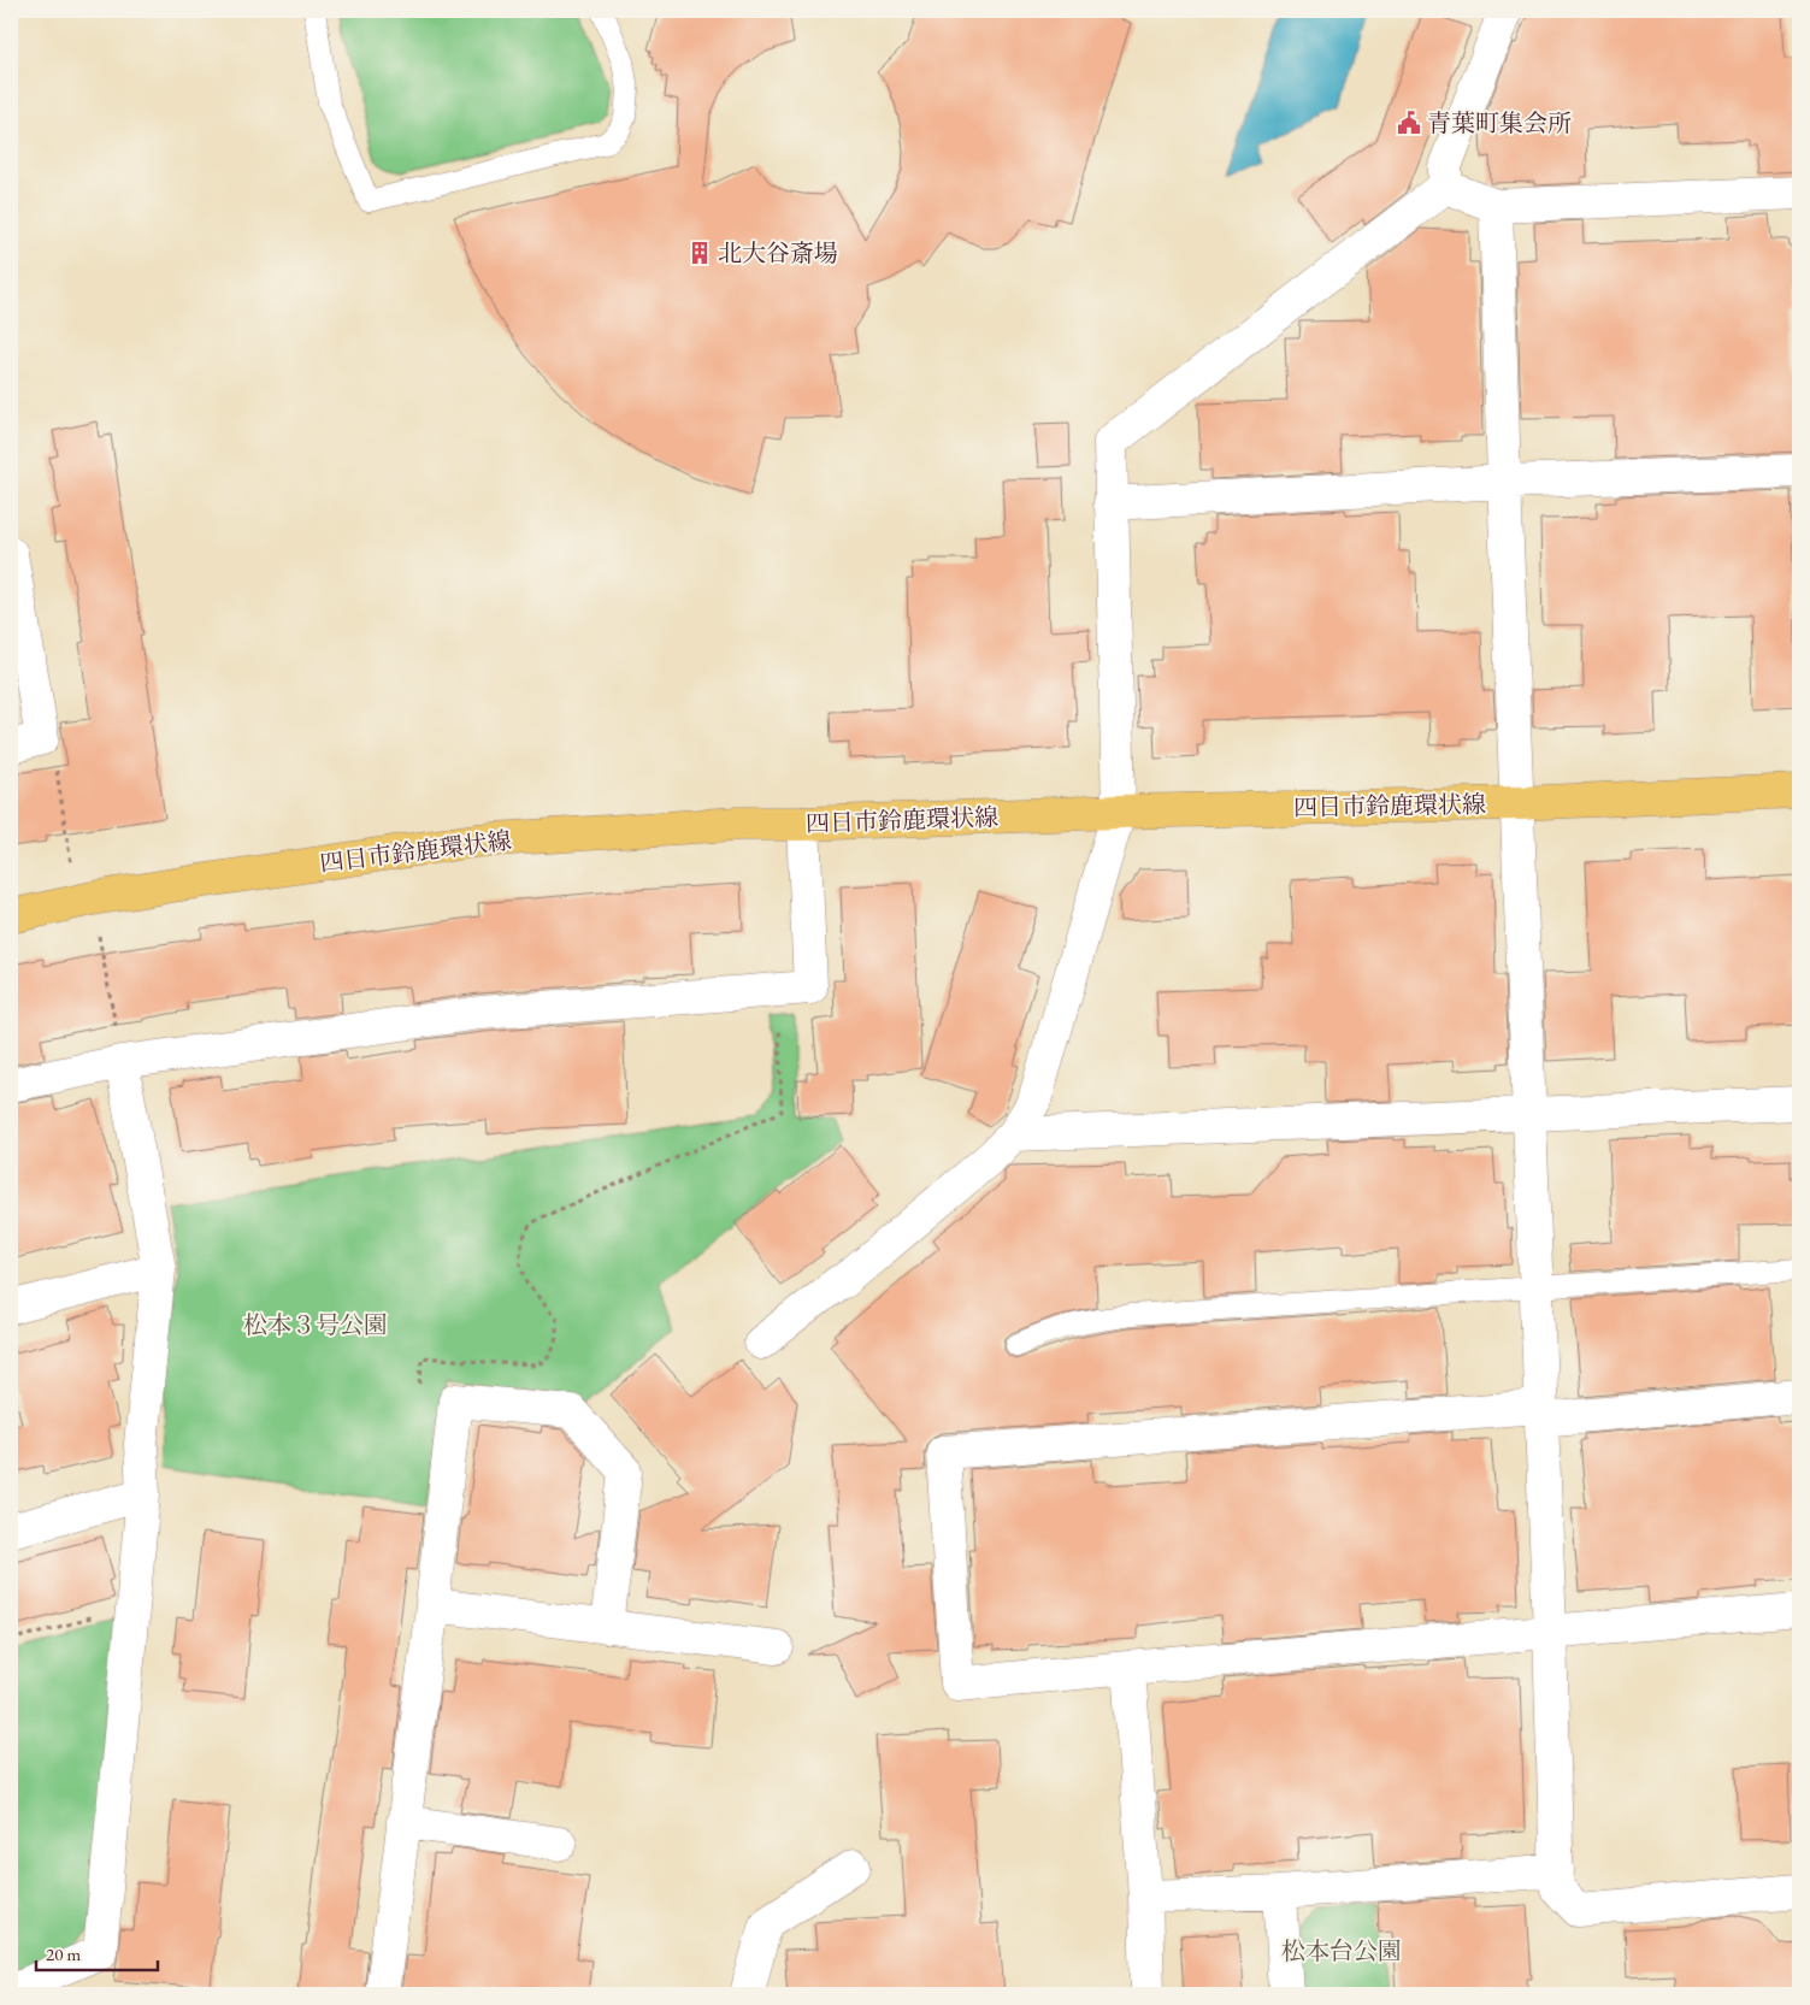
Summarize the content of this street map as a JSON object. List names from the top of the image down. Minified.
{"streets":{"main road":["四日市鈴鹿環状線"]},"parks":["松本３号公園","松本台公園"],"places":{"public building":["青葉町集会所"],"building":["北大谷斎場"]},"scale_bar":"20 m"}
